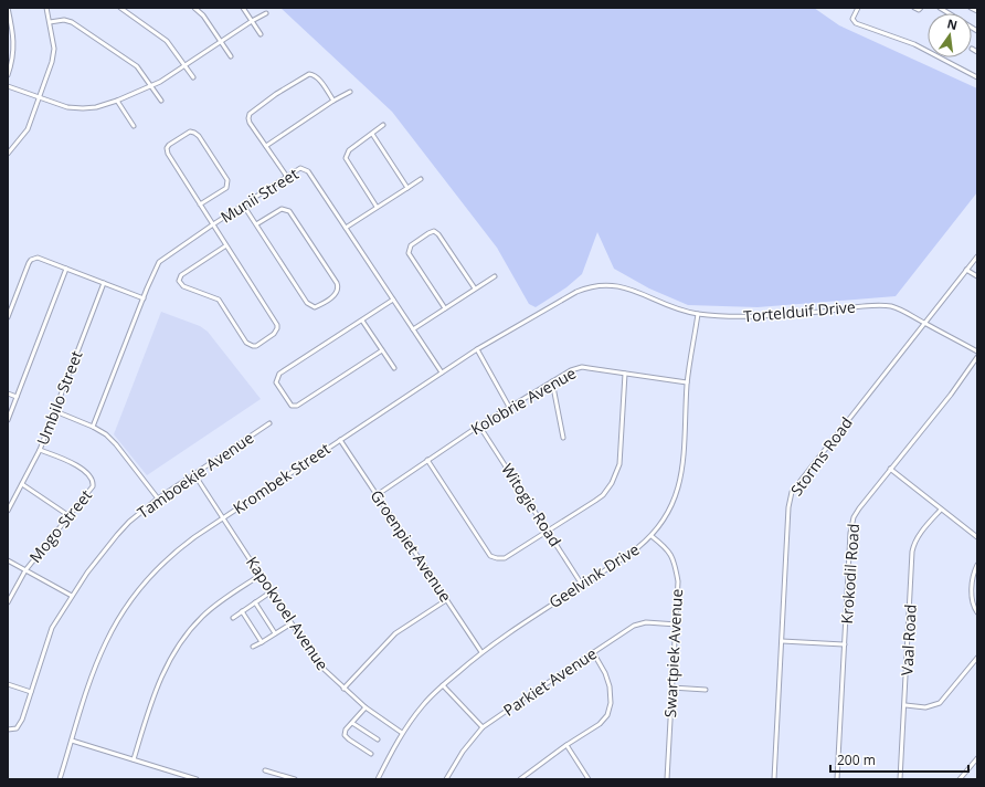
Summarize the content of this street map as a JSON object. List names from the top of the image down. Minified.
{"streets":{"street":["Munii Street","Tortelduif Drive","Umbilo Street","Kolobrie Avenue","Storms Road","Tamboekie Avenue","Krombek Street","Witogie Road","Mogo Street","Groenpiet Avenue","Krokodil Road","Geelvink Drive","Kapokvoel Avenue","Vaal Road","Swartpiek Avenue","Parkiet Avenue"]},"crossings":[["Munii Street","Krombek Street"],["Tortelduif Drive","Storms Road"],["Tortelduif Drive","Krombek Street"],["Tortelduif Drive","Geelvink Drive"],["Umbilo Street","Mogo Street"],["Kolobrie Avenue","Witogie Road"],["Kolobrie Avenue","Groenpiet Avenue"],["Kolobrie Avenue","Geelvink Drive"],["Tamboekie Avenue","Kapokvoel Avenue"],["Krombek Street","Groenpiet Avenue"],["Krombek Street","Kapokvoel Avenue"],["Witogie Road","Geelvink Drive"],["Groenpiet Avenue","Geelvink Drive"],["Geelvink Drive","Kapokvoel Avenue"],["Geelvink Drive","Swartpiek Avenue"],["Swartpiek Avenue","Parkiet Avenue"]],"scale_bar":"200 m","north":"top"}
